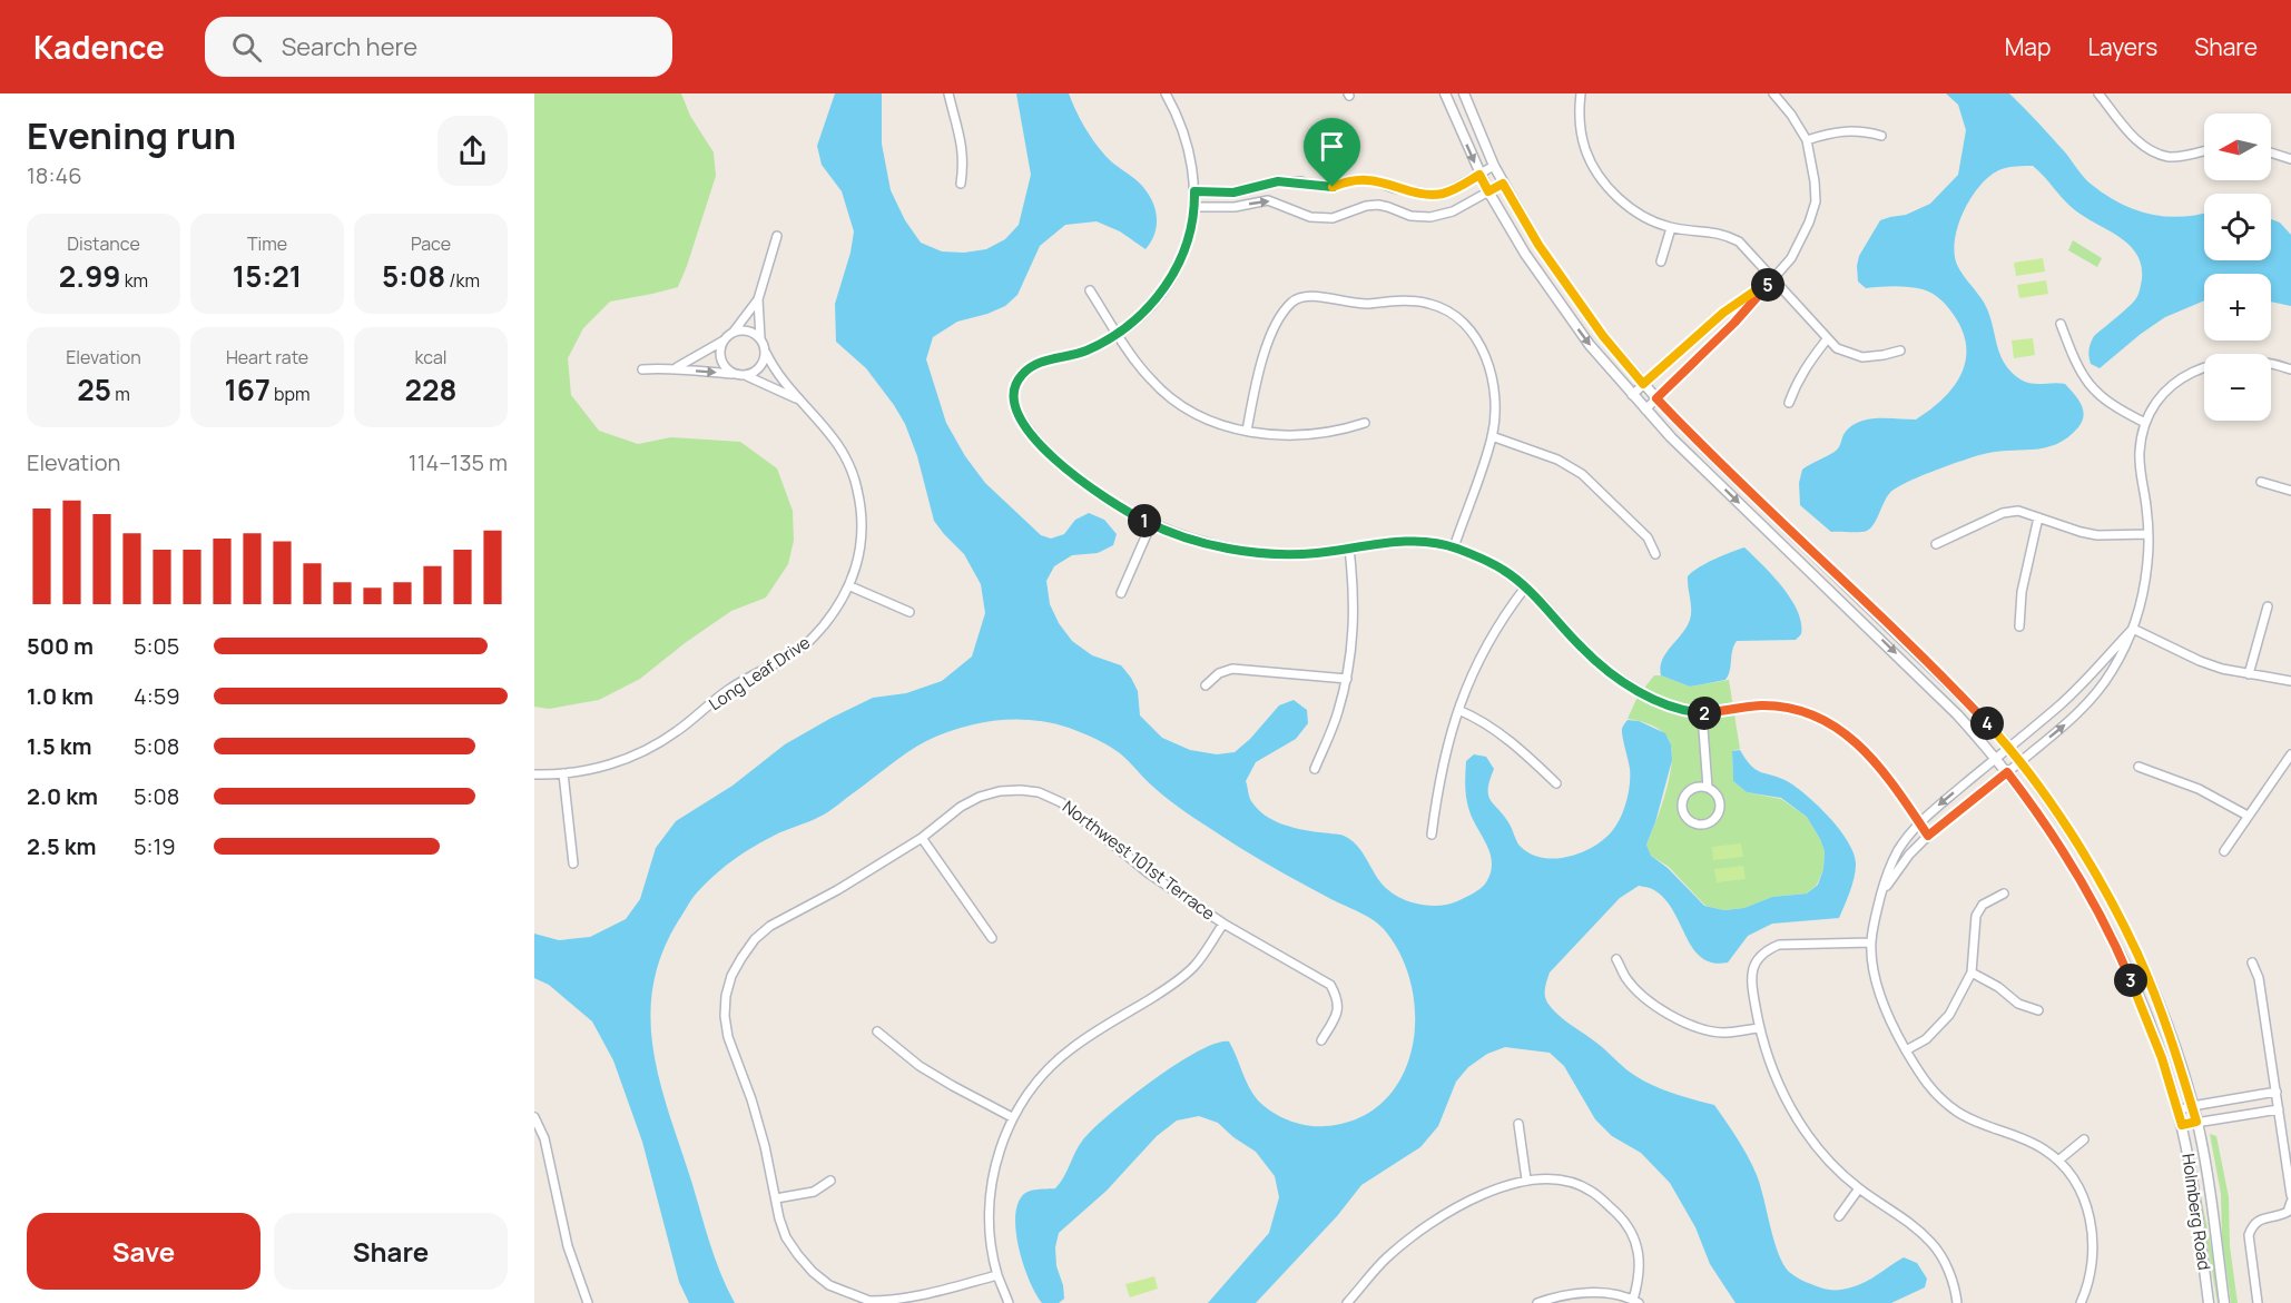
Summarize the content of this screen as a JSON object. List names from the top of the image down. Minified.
{"streets":{"street":["Long Leaf Drive","Northwest 101st Terrace","Holmberg Road"]},"north":"left","page":{"header":"Kadence","search":"Search here","nav":["Map","Layers","Share"],"heading":["Evening run","18:46"],"map_buttons":["+","−"],"stats":[["Distance","2.99 km"],["Time","15:21"],["Pace","5:08 /km"],["Elevation","25 m"],["Heart rate","167 bpm"],["kcal","228"]],"pins":["5","1","2","4","3"],"chart":["Elevation","114–135 m"],"list":[{"name":"500 m","note":"5:05"},{"name":"1.0 km","note":"4:59"},{"name":"1.5 km","note":"5:08"},{"name":"2.0 km","note":"5:08"},{"name":"2.5 km","note":"5:19"}],"buttons":["Save","Share"]}}
